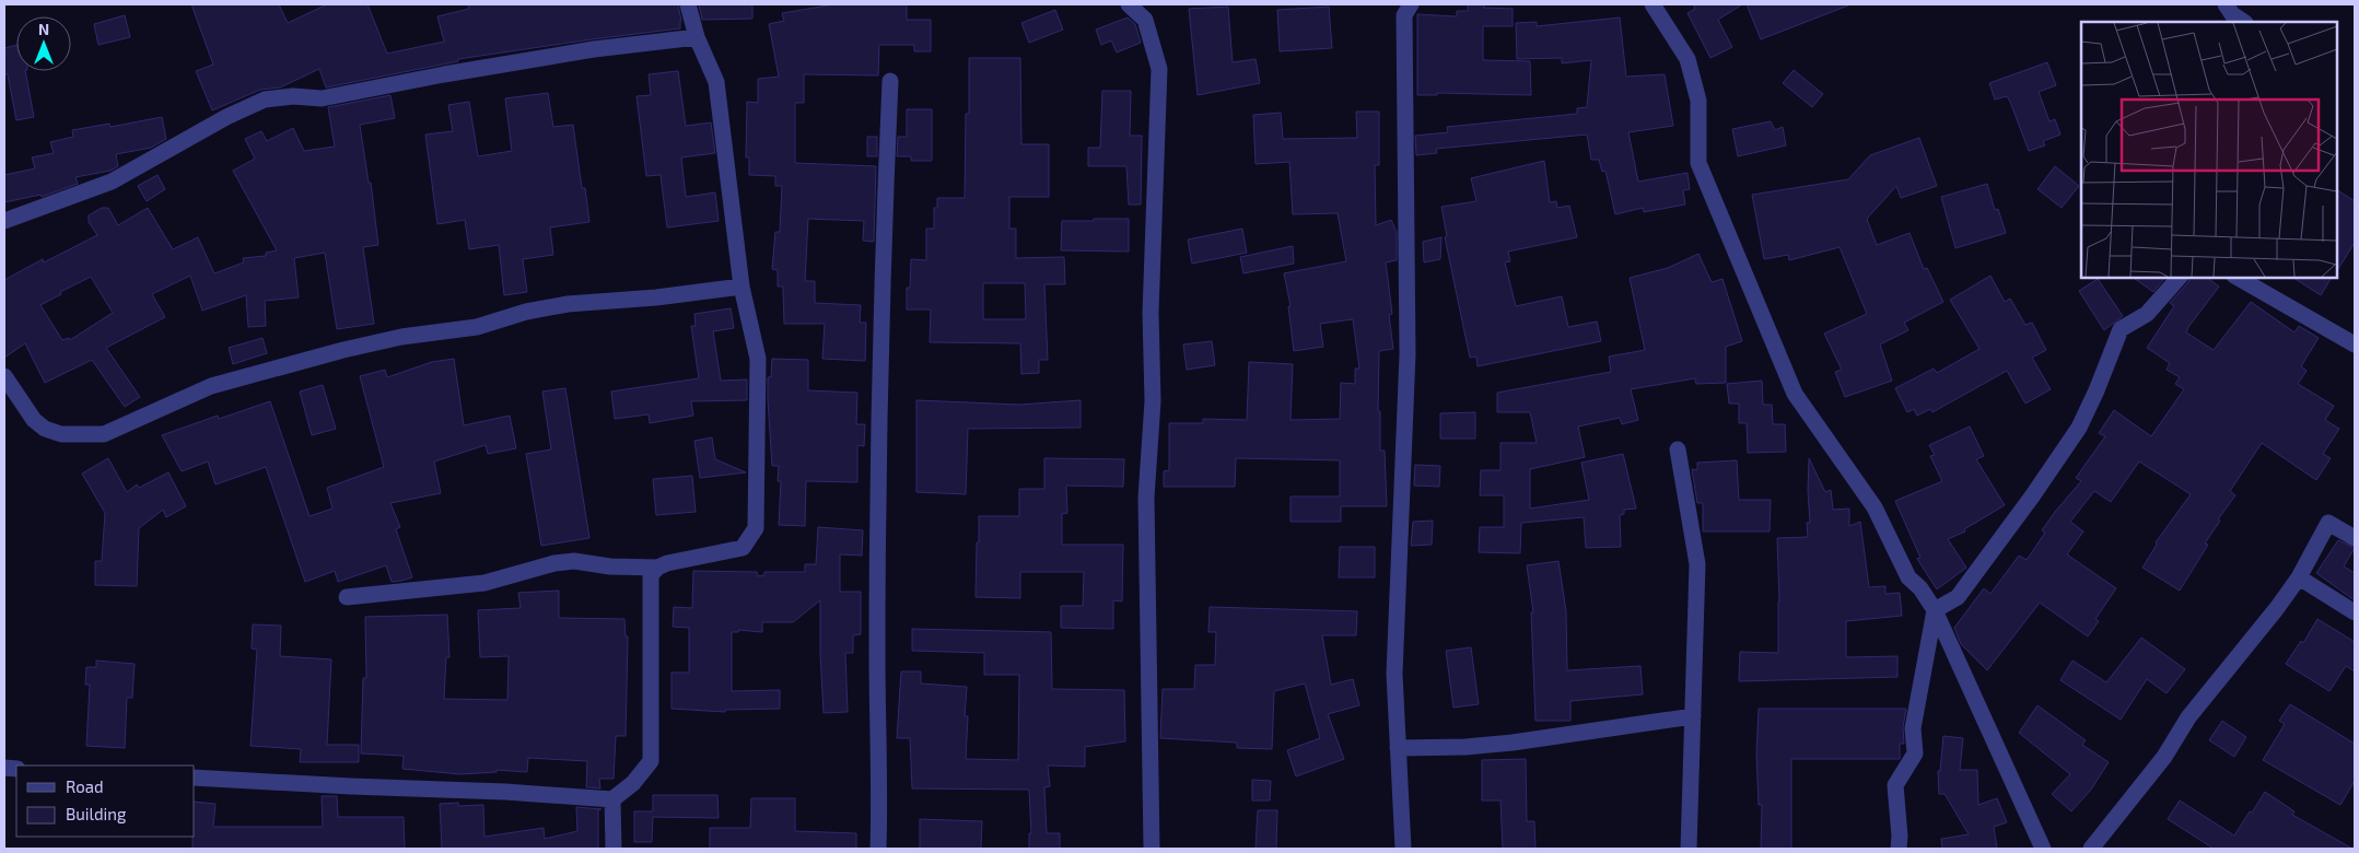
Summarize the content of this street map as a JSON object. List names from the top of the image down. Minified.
{"legend":["Road","Building"],"north":"top"}
